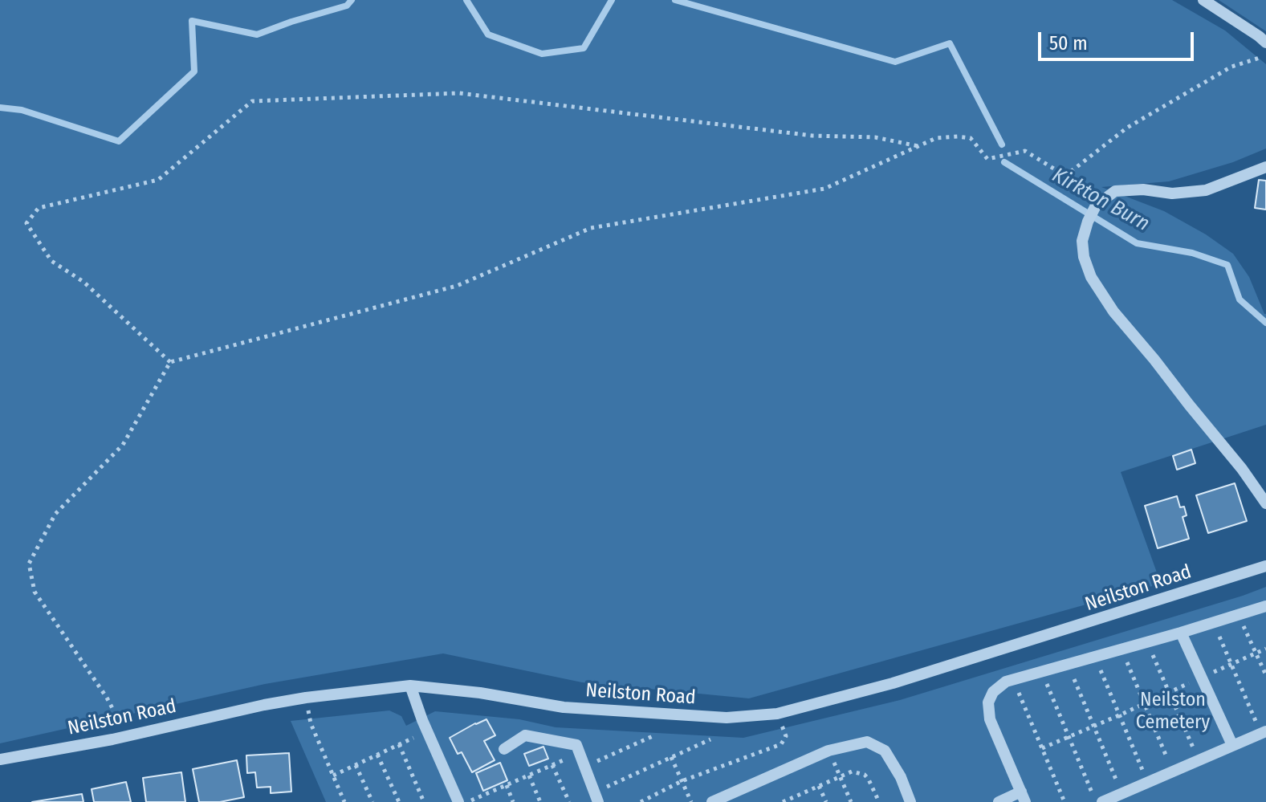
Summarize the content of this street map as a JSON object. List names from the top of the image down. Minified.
{"streets":{"street":["Neilston Road"]},"water":["Kirkton Burn"],"parks":["Neilston Cemetery"],"scale_bar":"50 m"}
